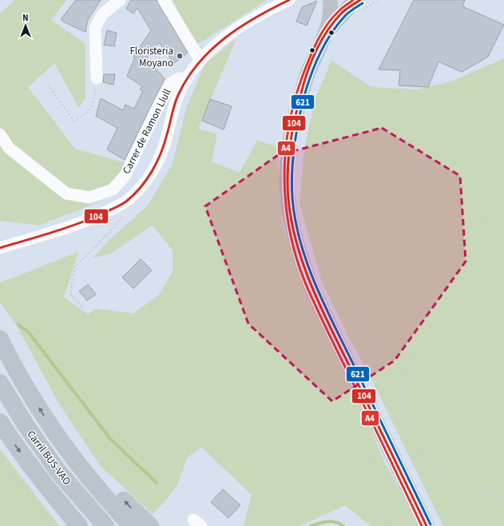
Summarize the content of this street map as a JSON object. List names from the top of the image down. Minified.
{"streets":{"highway":["Carril BUS-VAO"],"street":["Carrer de Ramon Llull"]},"places":["Floristeria Moyano"],"lines":["transit line 104","transit line A4","transit line 621"],"north":"top"}
